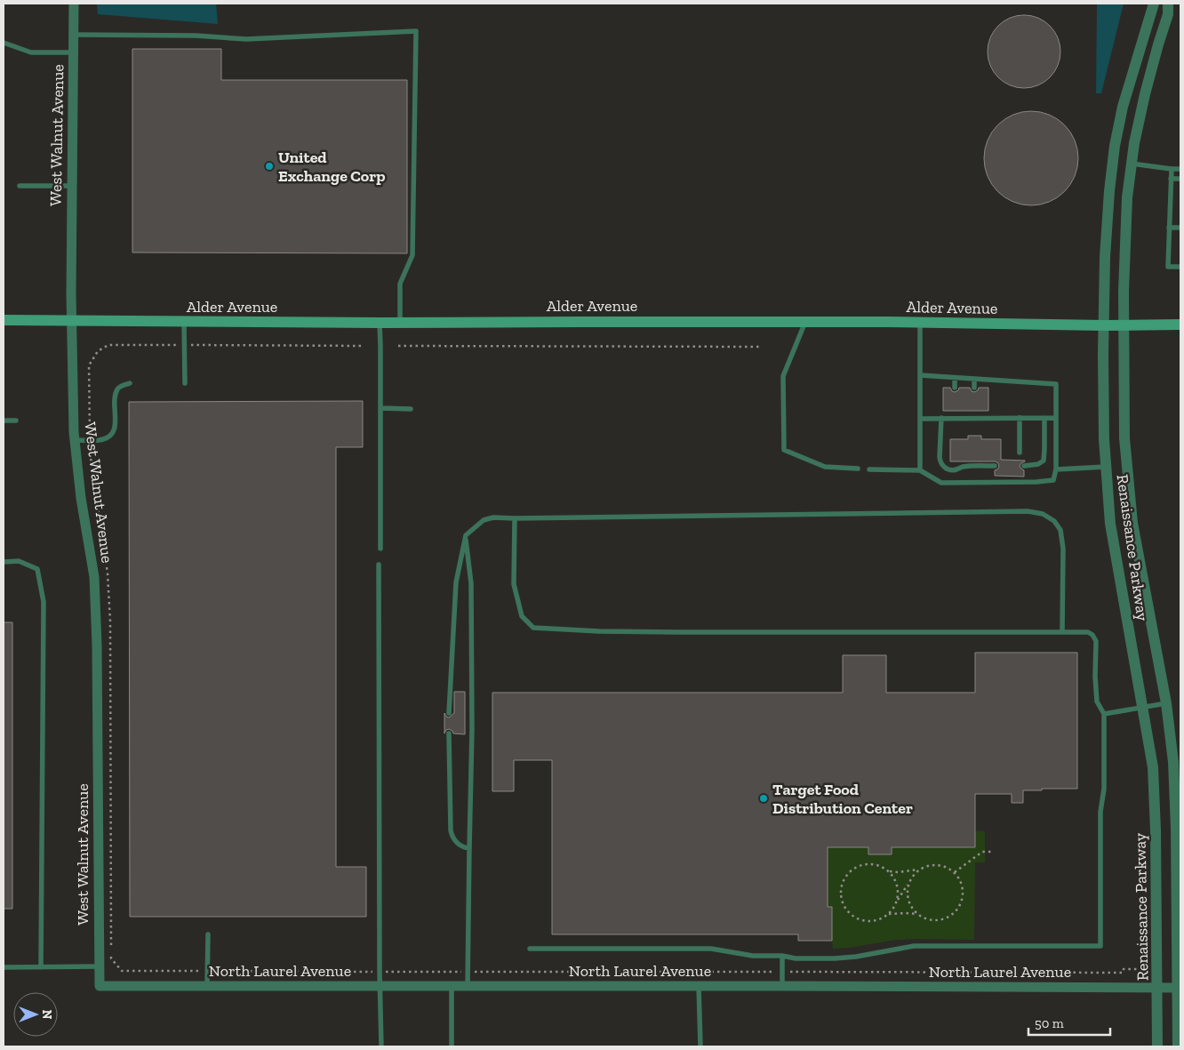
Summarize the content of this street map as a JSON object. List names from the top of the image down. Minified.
{"streets":{"main road":["Alder Avenue"],"street":["West Walnut Avenue","Renaissance Parkway","North Laurel Avenue"]},"crossings":[["West Walnut Avenue","Alder Avenue"],["West Walnut Avenue","North Laurel Avenue"],["Alder Avenue","Renaissance Parkway"],["Renaissance Parkway","North Laurel Avenue"]],"places":["United Exchange Corp","Target Food Distribution Center"],"scale_bar":"50 m","north":"right"}
